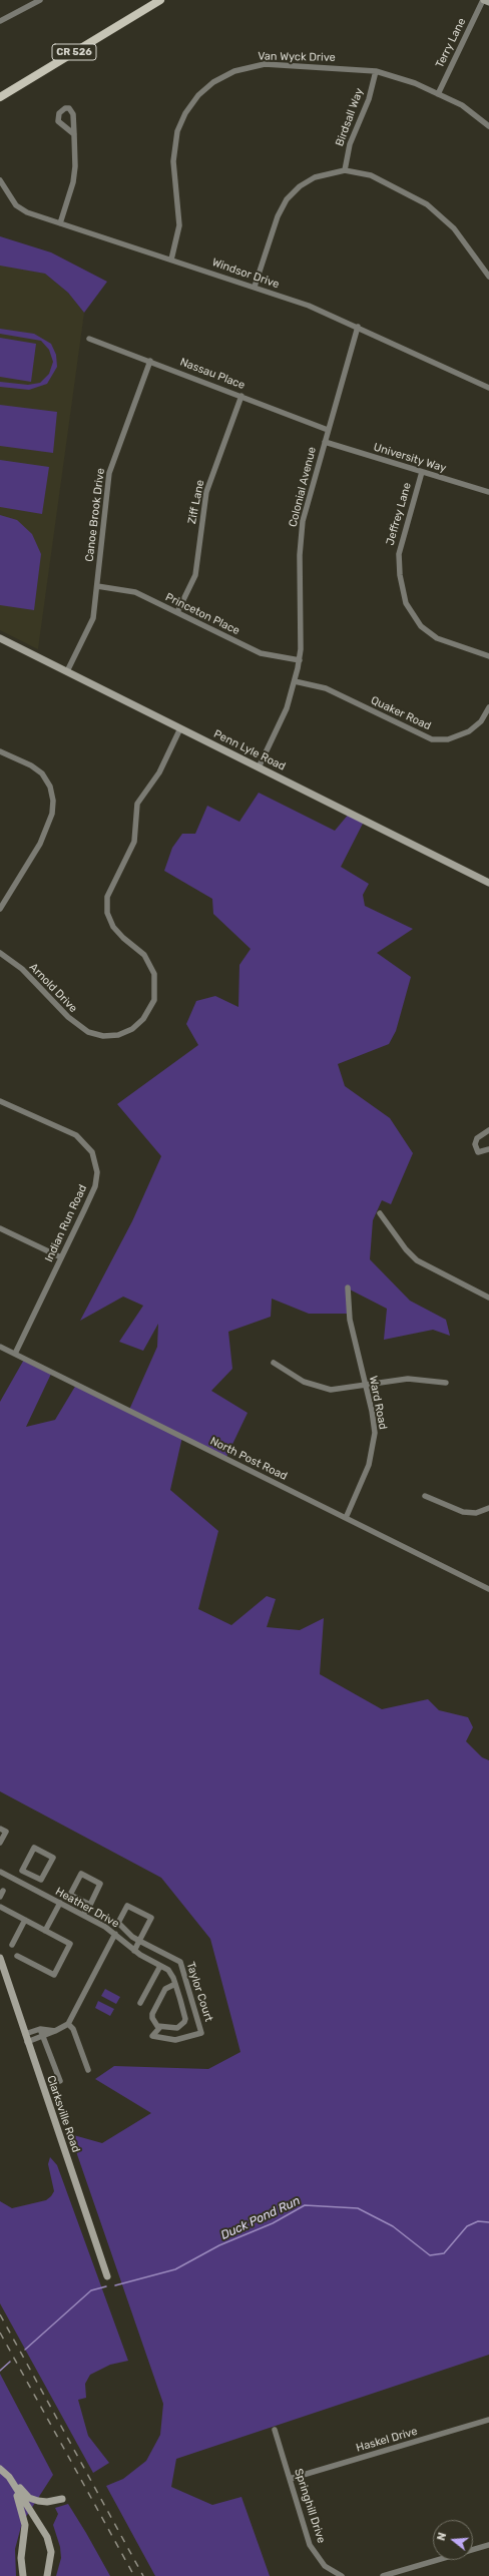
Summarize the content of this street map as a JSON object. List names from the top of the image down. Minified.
{"streets":{"main road":["CR 526"],"street":["Terry Lane","Van Wyck Drive","Birdsall Way","Windsor Drive","Nassau Place","University Way","Colonial Avenue","Ziff Lane","Jeffrey Lane","Canoe Brook Drive","Princeton Place","Quaker Road","Penn Lyle Road","Arnold Drive","Indian Run Road","Ward Road","North Post Road","Heather Drive","Taylor Court","Clarksville Road","Haskel Drive","Springhill Drive"]},"crossings":[["Terry Lane","Van Wyck Drive"],["Van Wyck Drive","Birdsall Way"],["Van Wyck Drive","Windsor Drive"],["Windsor Drive","Colonial Avenue"],["Nassau Place","Colonial Avenue"],["Nassau Place","Ziff Lane"],["Nassau Place","Canoe Brook Drive"],["University Way","Colonial Avenue"],["University Way","Jeffrey Lane"],["Colonial Avenue","Princeton Place"],["Colonial Avenue","Quaker Road"],["Ziff Lane","Princeton Place"],["Canoe Brook Drive","Princeton Place"],["Canoe Brook Drive","Penn Lyle Road"],["Penn Lyle Road","Arnold Drive"],["Indian Run Road","North Post Road"],["Ward Road","North Post Road"],["Heather Drive","Taylor Court"],["Haskel Drive","Springhill Drive"]],"water":["Duck Pond Run"],"north":"left"}
